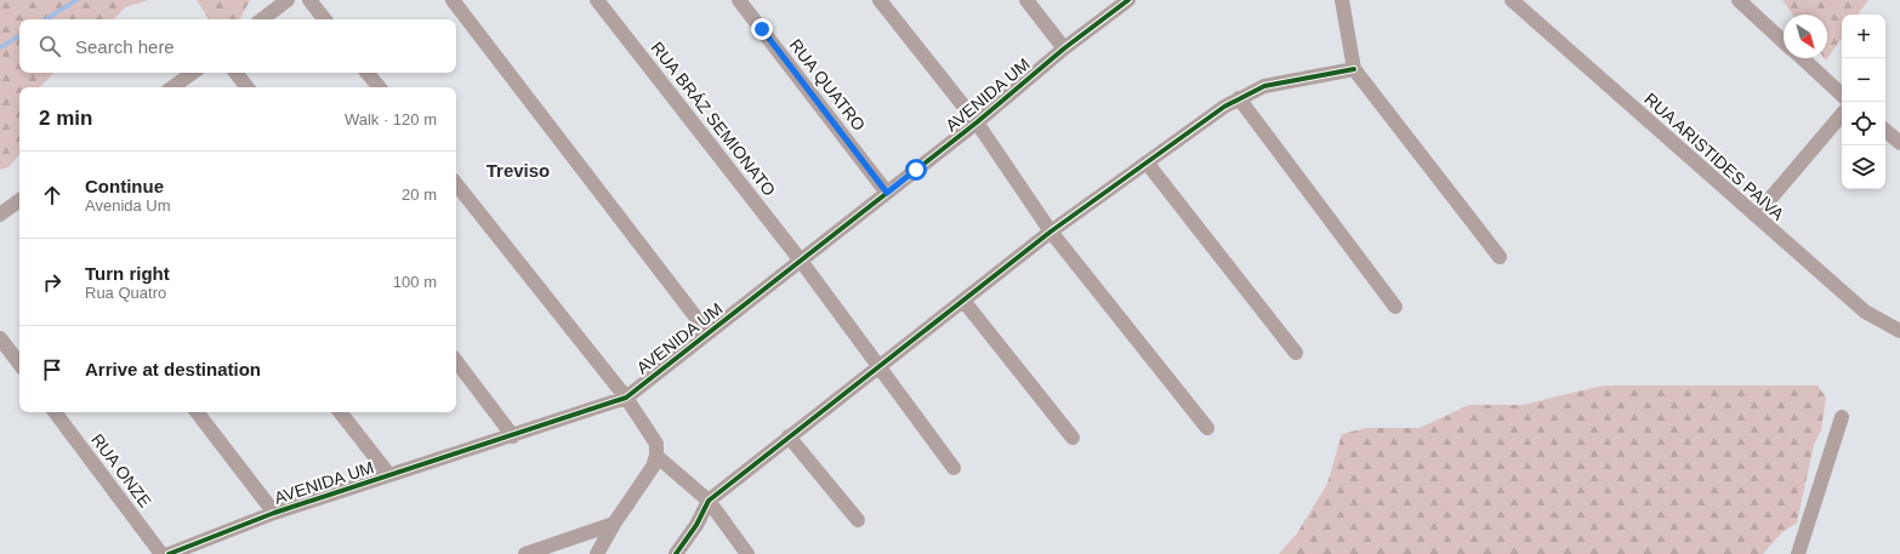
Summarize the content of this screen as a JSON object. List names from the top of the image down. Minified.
{"streets":{"street":["RUA QUATRO","AVENIDA UM","RUA BRÁZ SEMIONATO","RUA ARISTIDES PAIVA","RUA ONZE"]},"crossings":[["RUA QUATRO","AVENIDA UM"],["AVENIDA UM","RUA BRÁZ SEMIONATO"]],"districts":["Treviso"],"north":"bottom right","page":{"map_buttons":["+","−"],"search":"Search here","heading":["2 min","Walk · 120 m"],"list":[["Continue","Avenida Um","20 m"],["Turn right","Rua Quatro","100 m"],"Arrive at destination"]}}
